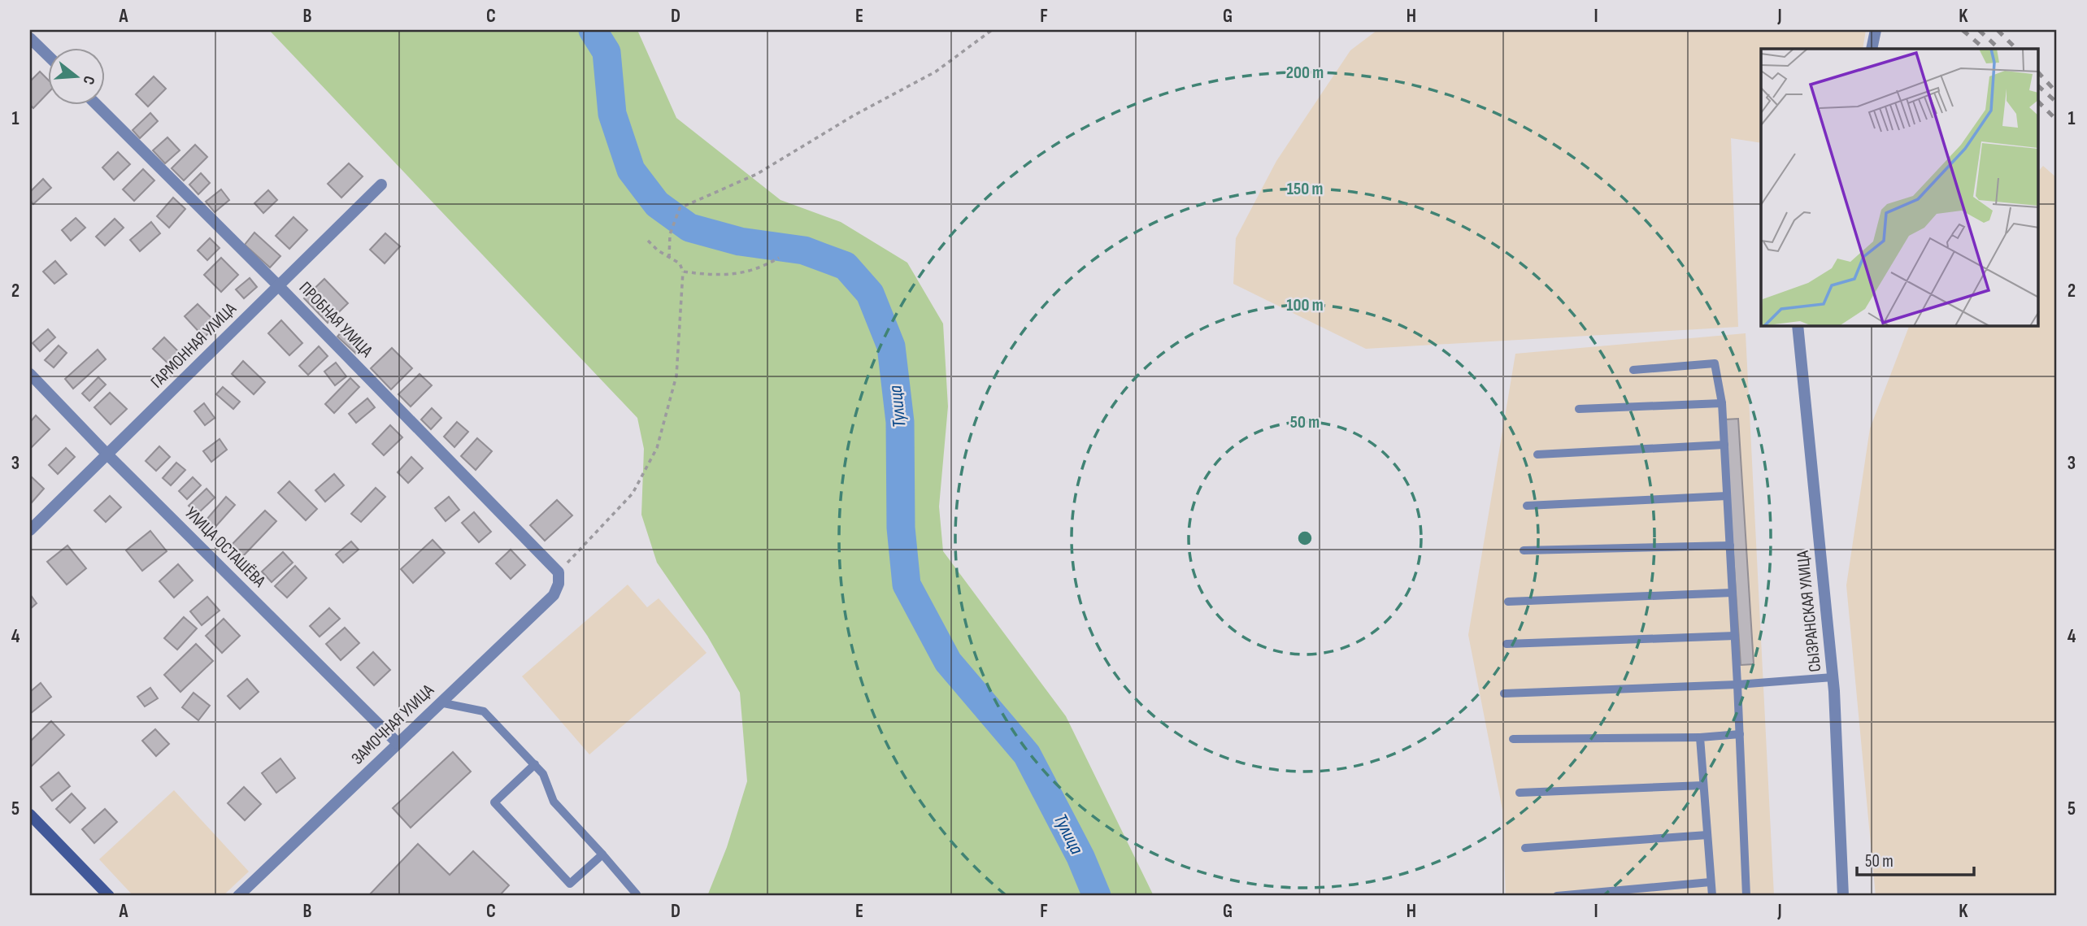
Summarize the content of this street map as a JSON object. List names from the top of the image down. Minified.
{"streets":{"street":["ПРОБНАЯ УЛИЦА","ГАРМОННАЯ УЛИЦА","УЛИЦА ОСТАШЁВА","СЫЗРАНСКАЯ УЛИЦА","ЗАМОЧНАЯ УЛИЦА"]},"crossings":[["ПРОБНАЯ УЛИЦА","ГАРМОННАЯ УЛИЦА"],["ПРОБНАЯ УЛИЦА","ЗАМОЧНАЯ УЛИЦА"],["ГАРМОННАЯ УЛИЦА","УЛИЦА ОСТАШЁВА"],["УЛИЦА ОСТАШЁВА","ЗАМОЧНАЯ УЛИЦА"]],"water":["Тулица"],"scale_bar":"50 m","north":"right","grid":{"columns":["A","B","C","D","E","F","G","H","I","J","K"],"rows":["1","2","3","4","5"]},"rings":["200 m","150 m","100 m","50 m"]}
